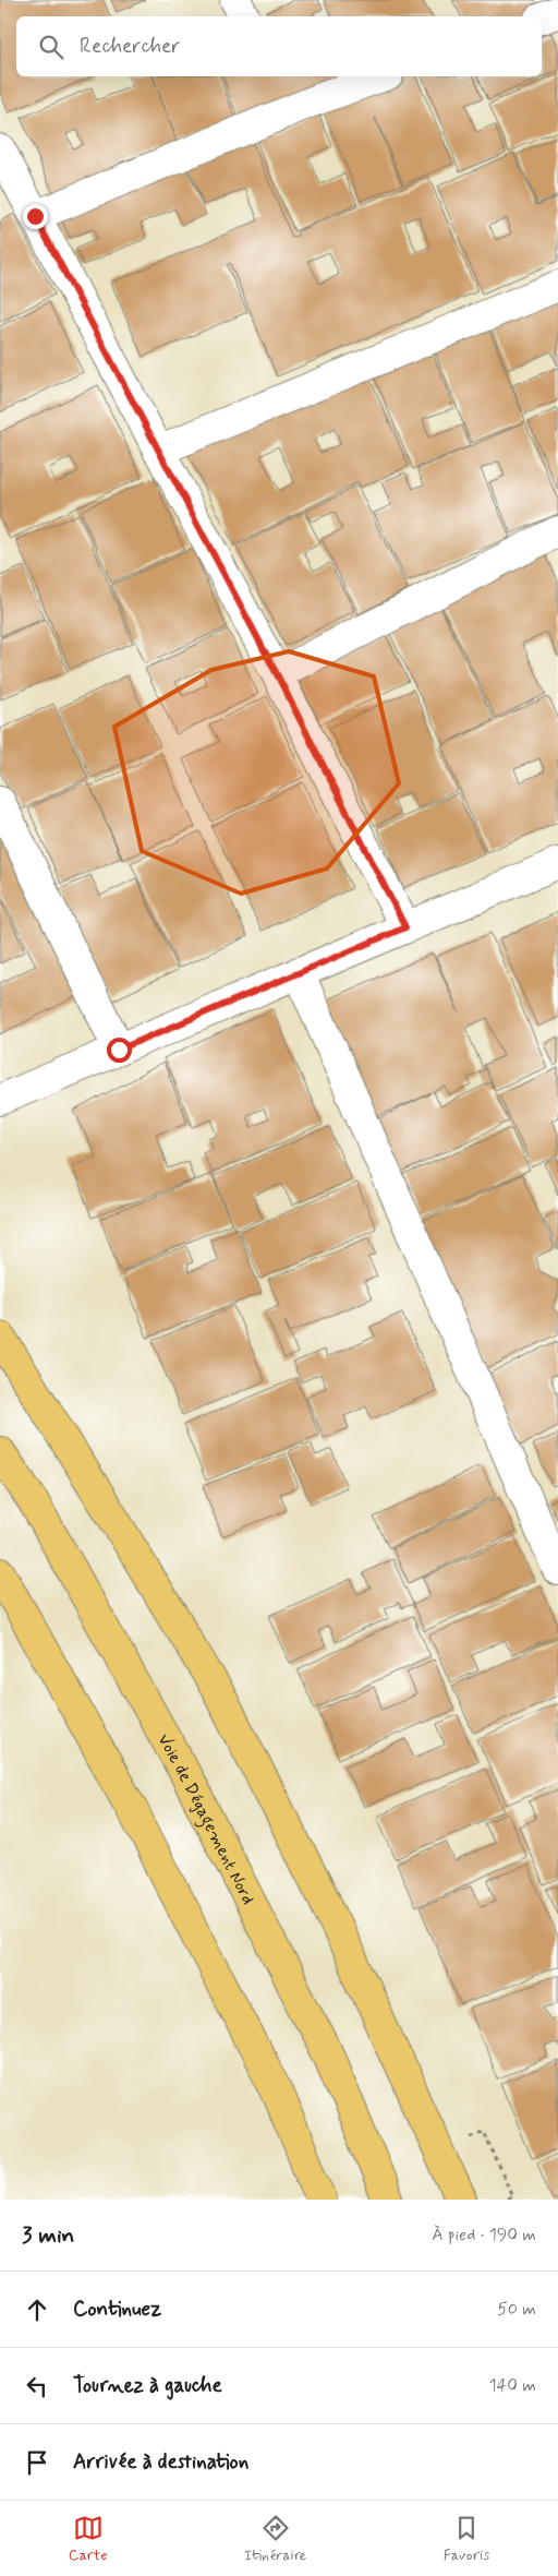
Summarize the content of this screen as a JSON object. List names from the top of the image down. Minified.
{"streets":{"main road":["Voie de Dégagement Nord"]},"page":{"search":"Rechercher","heading":["3 min","À pied · 190 m"],"list":[["Continuez","50 m"],["Tournez à gauche","140 m"],"Arrivée à destination"],"nav":["Carte","Itinéraire","Favoris"]}}
